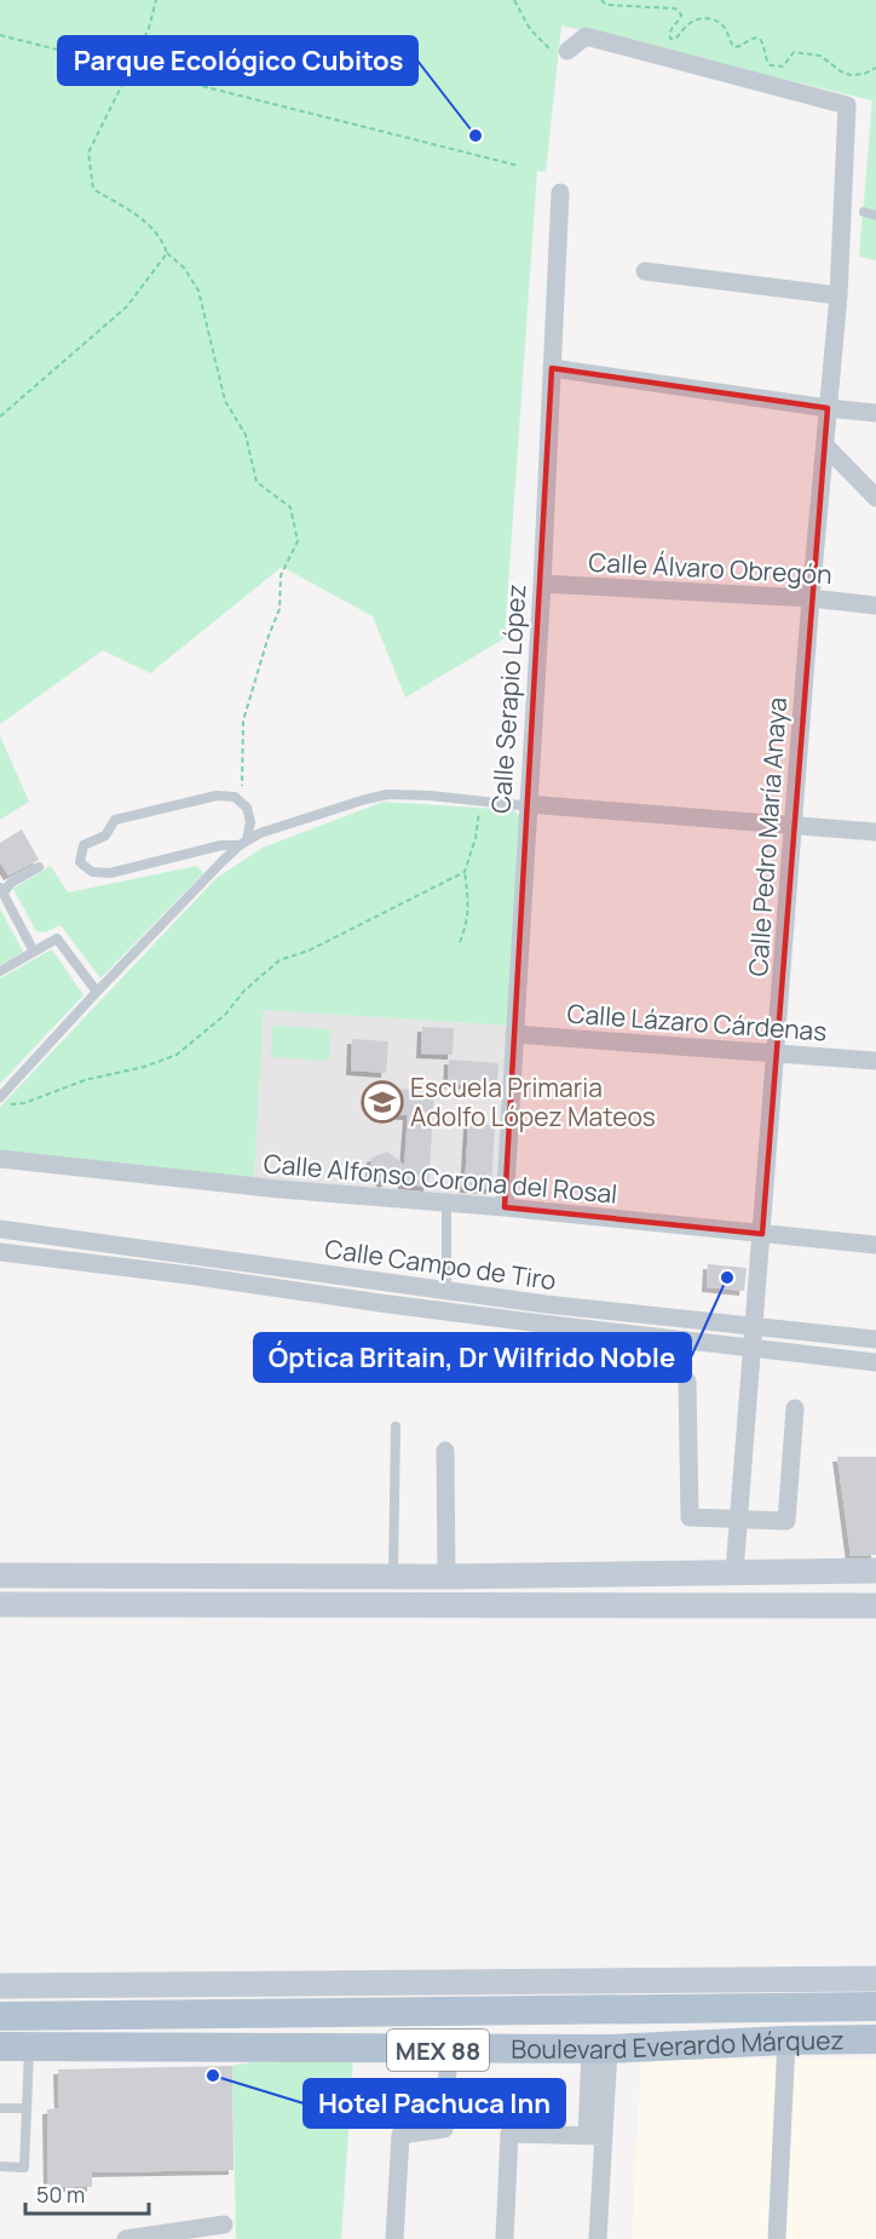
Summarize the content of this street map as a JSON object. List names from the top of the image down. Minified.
{"streets":{"main road":["Boulevard Everardo Márquez","MEX 88"],"street":["Calle Álvaro Obregón","Calle Serapio López","Calle Pedro María Anaya","Calle Lázaro Cárdenas","Calle Alfonso Corona del Rosal","Calle Campo de Tiro"]},"crossings":[["Calle Álvaro Obregón","Calle Serapio López"],["Calle Álvaro Obregón","Calle Pedro María Anaya"],["Calle Serapio López","Calle Lázaro Cárdenas"],["Calle Serapio López","Calle Alfonso Corona del Rosal"],["Calle Pedro María Anaya","Calle Lázaro Cárdenas"],["Calle Pedro María Anaya","Calle Alfonso Corona del Rosal"],["Calle Pedro María Anaya","Calle Campo de Tiro"]],"places":{"other":["Parque Ecológico Cubitos","Óptica Britain, Dr Wilfrido Noble","Hotel Pachuca Inn"],"school or university":["Escuela Primaria Adolfo López Mateos"]},"scale_bar":"50 m"}
